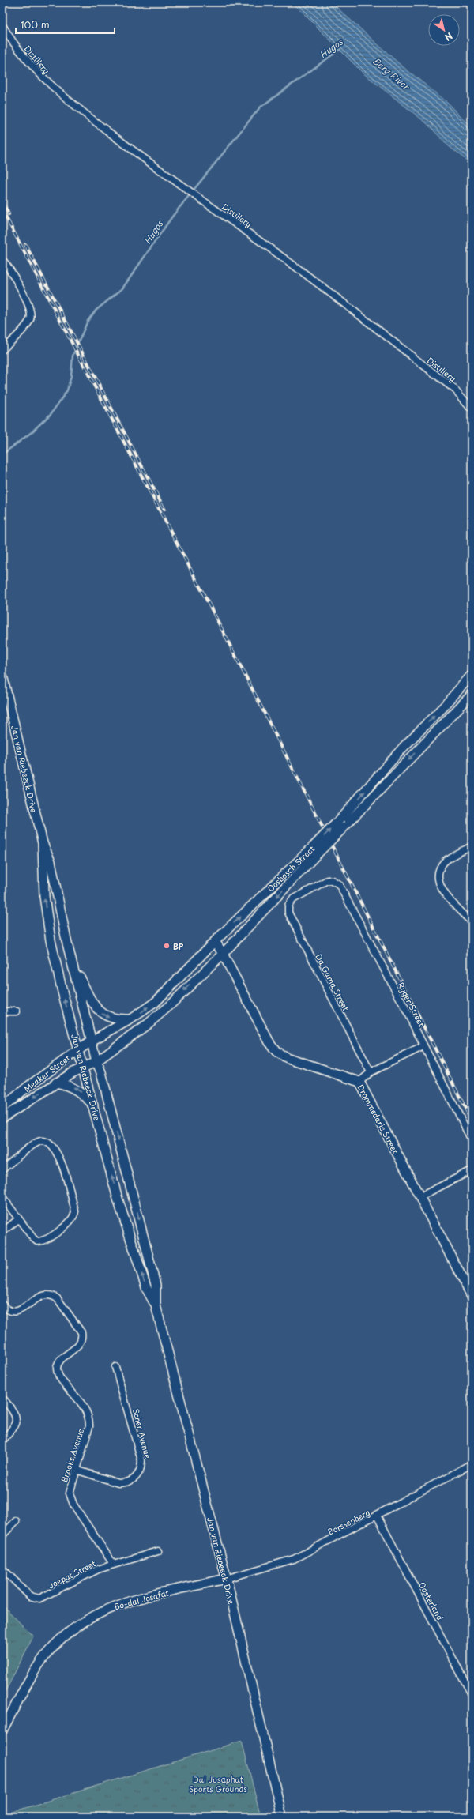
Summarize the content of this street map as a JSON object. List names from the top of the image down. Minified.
{"streets":{"main road":["Jan van Riebeeck Drive","Oosbosch Street","Meaker Street","Drommedaris Street","Bo-dal Josafat"],"street":["Distillery","Da Gama Street","Ryger Street","Scher Avenue","Brooks Avenue","Borssenberg","Joepat Street","Oosterland"]},"crossings":[["Jan van Riebeeck Drive","Oosbosch Street"],["Jan van Riebeeck Drive","Meaker Street"],["Jan van Riebeeck Drive","Borssenberg"],["Jan van Riebeeck Drive","Bo-dal Josafat"],["Oosbosch Street","Meaker Street"],["Oosbosch Street","Drommedaris Street"],["Da Gama Street","Ryger Street"],["Scher Avenue","Brooks Avenue"],["Brooks Avenue","Joepat Street"],["Borssenberg","Bo-dal Josafat"],["Borssenberg","Oosterland"]],"water":["Hugos","Berg River"],"parks":["Dal Josaphat Sports Grounds"],"places":["BP"],"scale_bar":"100 m","north":"bottom right"}
